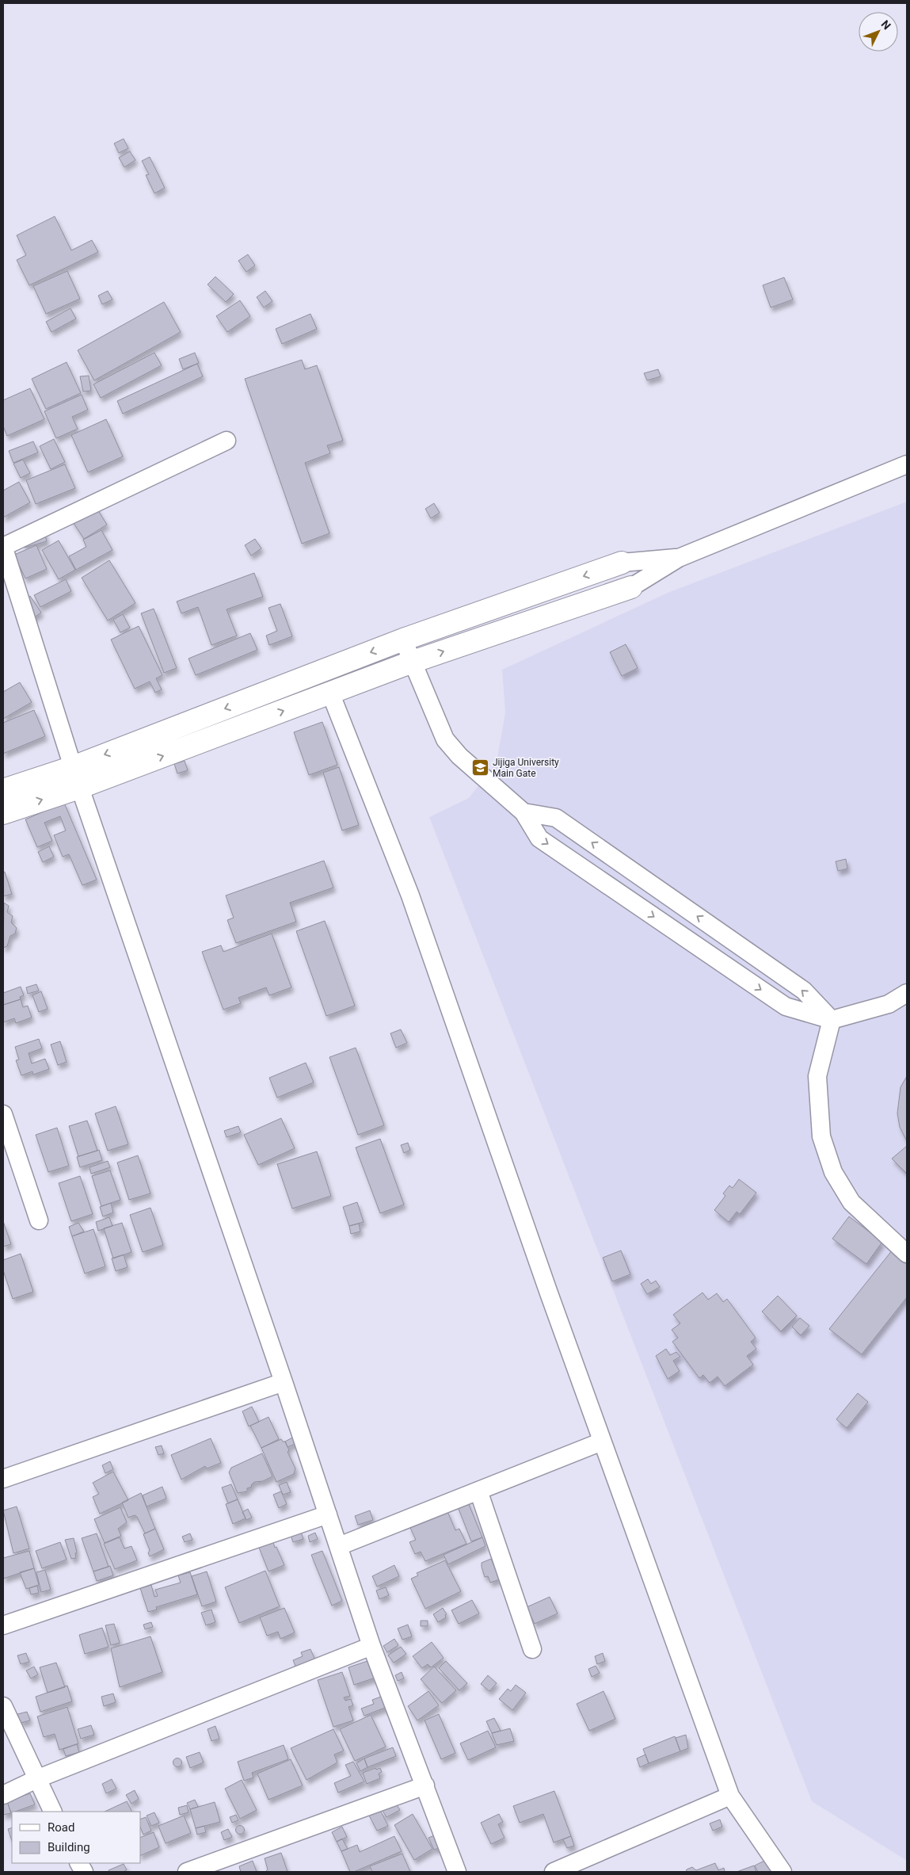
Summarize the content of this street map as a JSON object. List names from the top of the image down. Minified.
{"places":{"school or university":["Jijiga University Main Gate"]},"legend":["Road","Building"],"north":"top right"}
